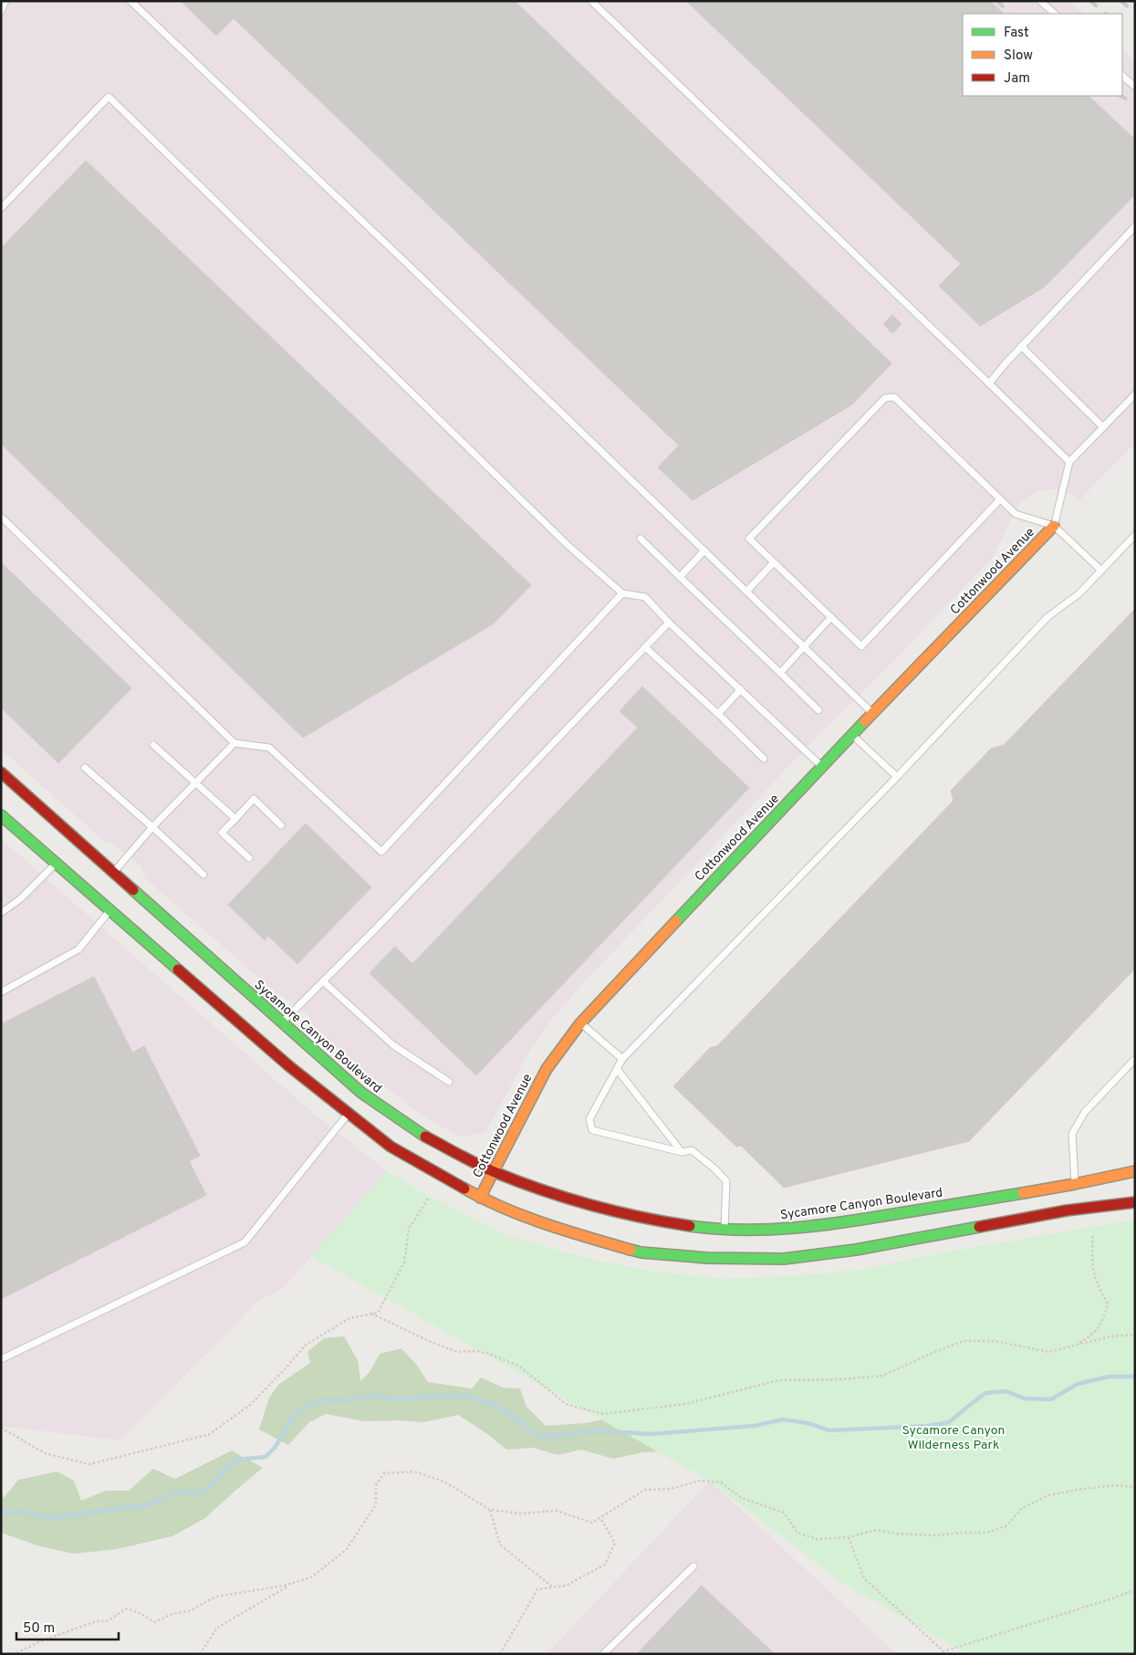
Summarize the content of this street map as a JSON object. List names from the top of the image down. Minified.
{"streets":{"main road":["Cottonwood Avenue","Sycamore Canyon Boulevard"]},"crossings":[["Cottonwood Avenue","Sycamore Canyon Boulevard"]],"parks":["Sycamore Canyon Wilderness Park"],"legend":["Fast","Slow","Jam"],"scale_bar":"50 m"}
